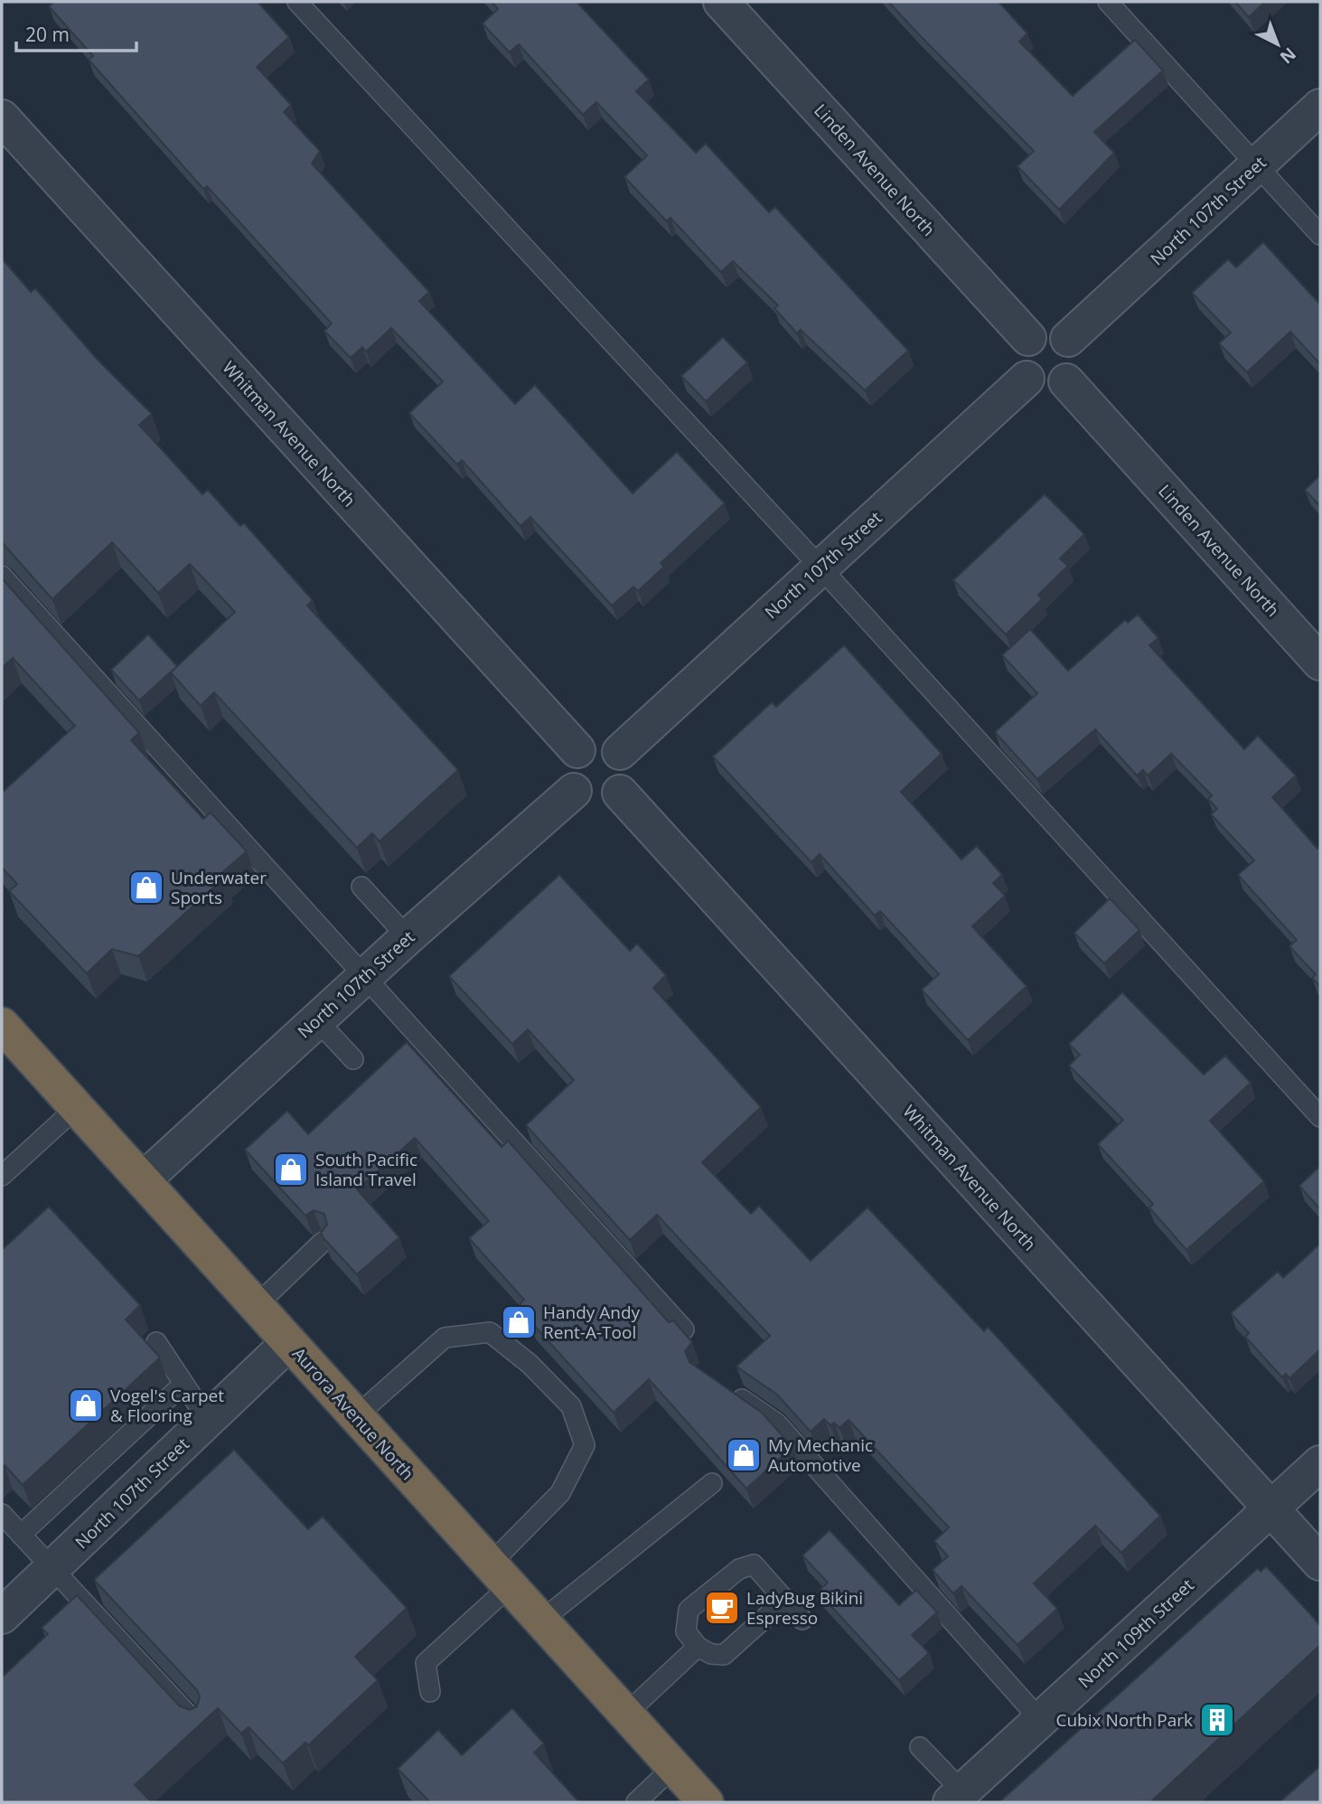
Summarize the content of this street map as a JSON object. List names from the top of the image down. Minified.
{"streets":{"highway":["Aurora Avenue North"],"street":["Linden Avenue North","North 107th Street","Whitman Avenue North","North 109th Street"]},"crossings":[["Linden Avenue North","North 107th Street"],["North 107th Street","Whitman Avenue North"],["North 107th Street","Aurora Avenue North"],["Whitman Avenue North","North 109th Street"]],"places":{"shop":["Underwater Sports","South Pacific Island Travel","Handy Andy Rent-A-Tool","Vogel's Carpet & Flooring","My Mechanic Automotive"],"cafe":["LadyBug Bikini Espresso"],"building":["Cubix North Park"]},"scale_bar":"20 m","north":"bottom right"}
